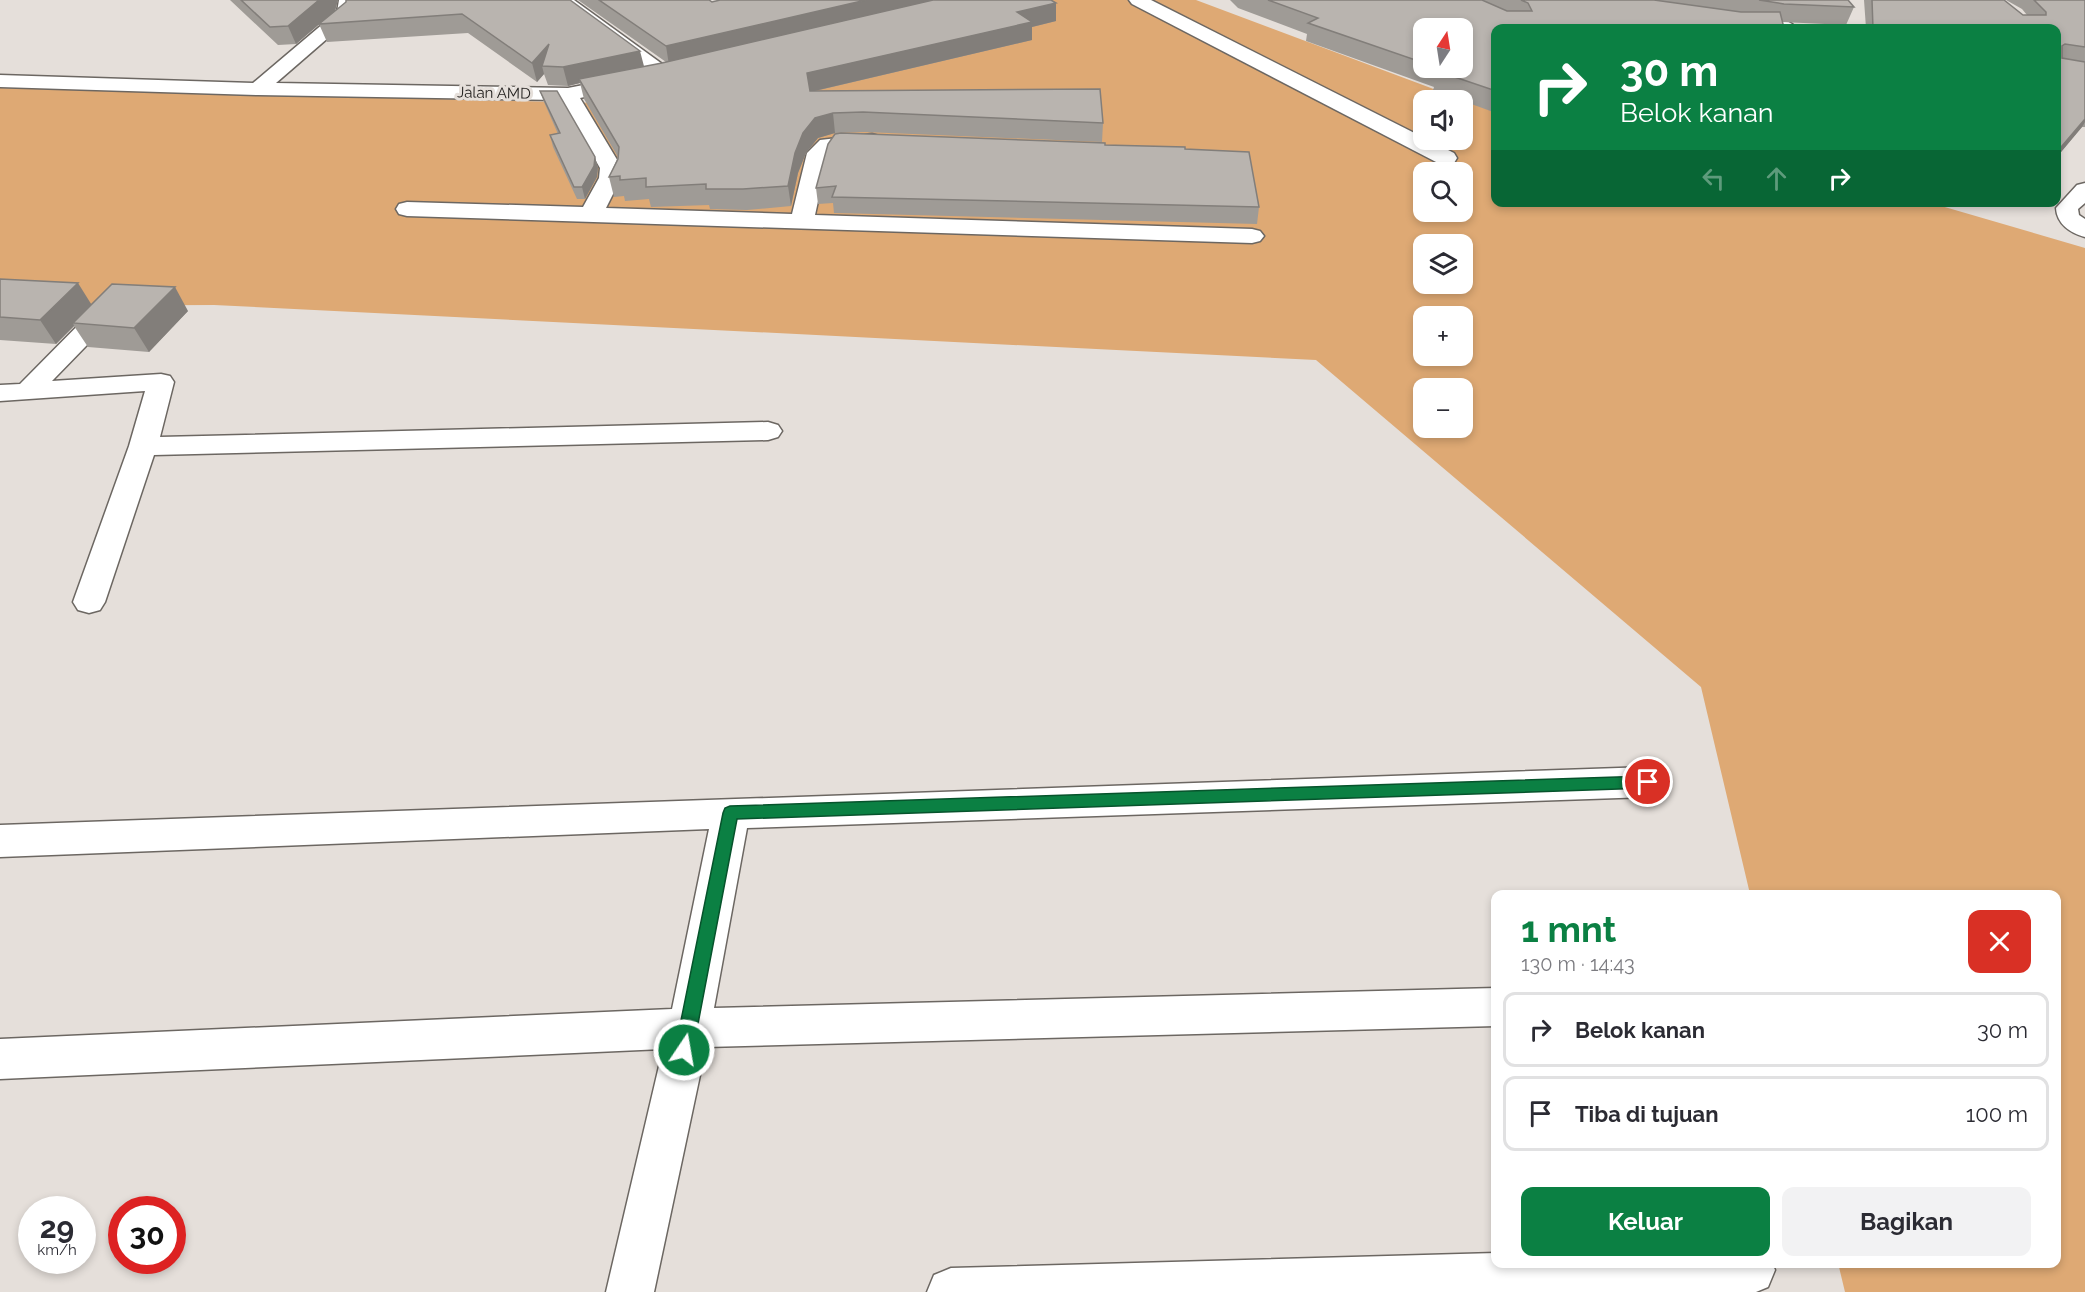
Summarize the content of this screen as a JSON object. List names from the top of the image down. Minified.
{"streets":{"street":["Jalan AMD"]},"north":"top","page":{"map_buttons":["+","−"],"turn":["30 m","Belok kanan"],"heading":["1 mnt","130 m · 14:43"],"list":[{"name":"Belok kanan","value":"30 m"},{"name":"Tiba di tujuan","value":"100 m"}],"buttons":["Keluar","Bagikan"],"speed":"29 km/h","limit":"30"}}
